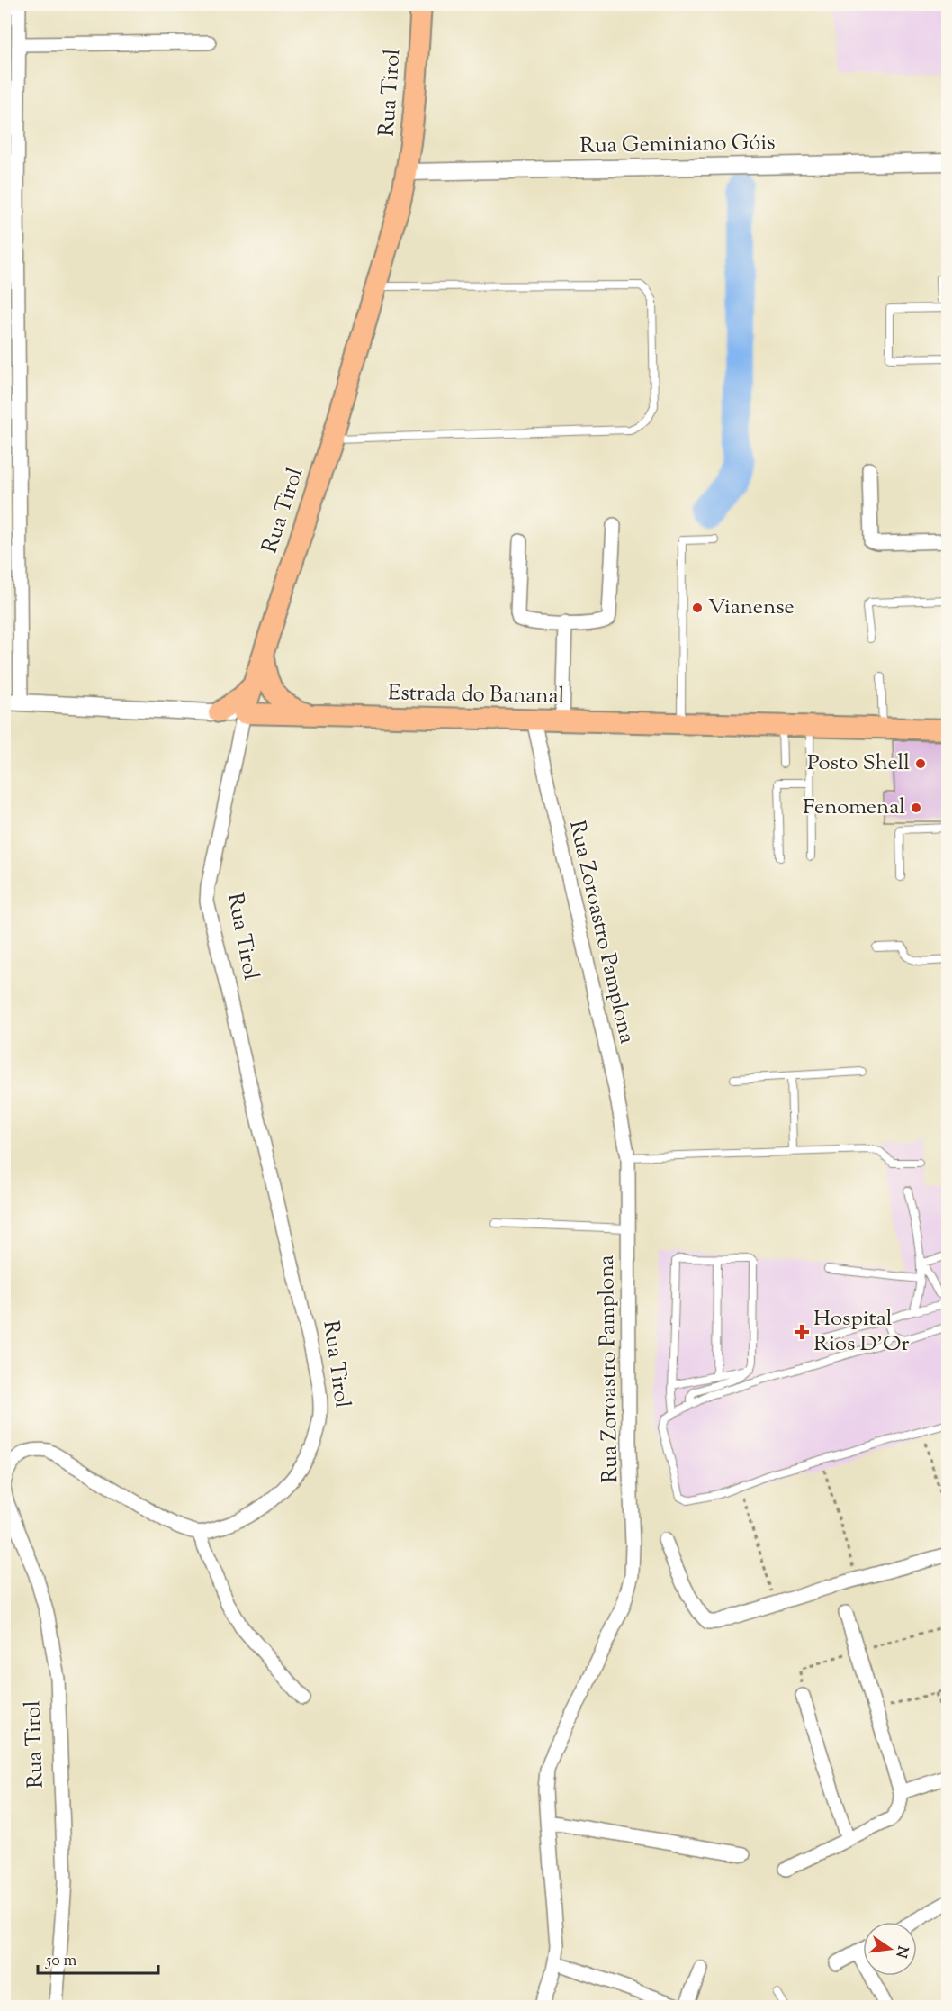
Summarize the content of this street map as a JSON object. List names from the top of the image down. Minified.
{"streets":{"main road":["Rua Tirol","Estrada do Bananal"],"street":["Rua Geminiano Góis","Rua Zoroastro Pamplona"]},"crossings":[["Rua Tirol","Rua Geminiano Góis"],["Rua Tirol","Estrada do Bananal"],["Estrada do Bananal","Rua Zoroastro Pamplona"]],"places":{"other":["Vianense","Posto Shell","Fenomenal"],"health":["Hospital Rios D'Or"]},"scale_bar":"50 m","north":"right"}
